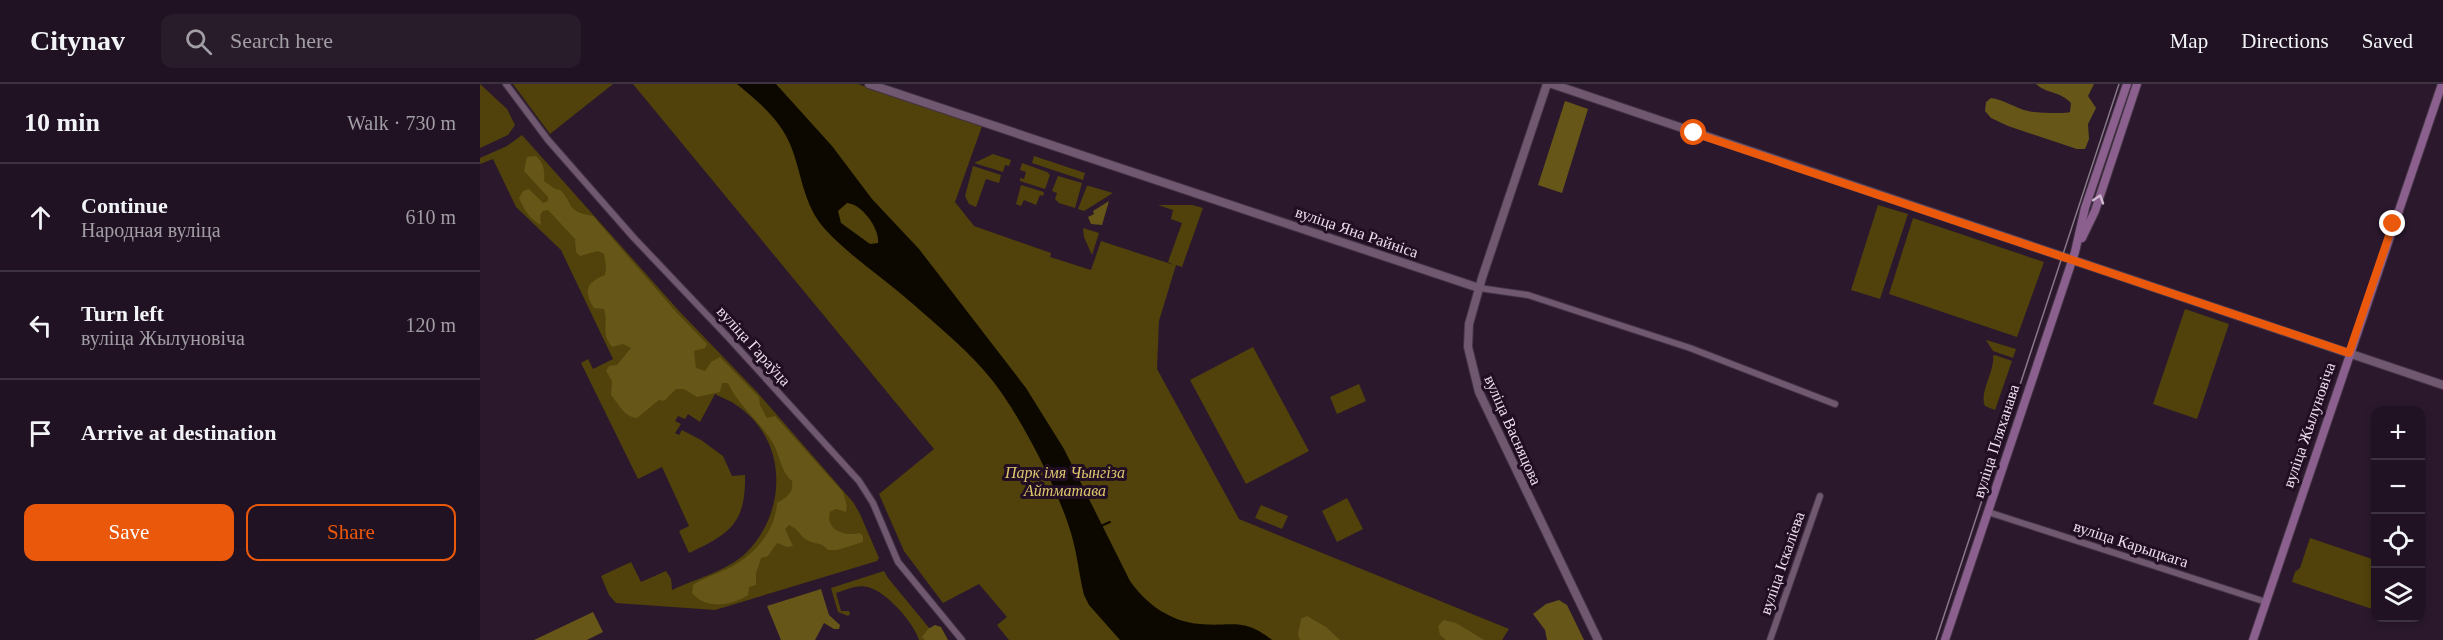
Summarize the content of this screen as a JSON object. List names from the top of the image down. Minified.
{"streets":{"main road":["вуліца Жылуновіча","вуліца Пляханава"],"street":["вуліца Яна Райніса","вуліца Гараўца","вуліца Васняцова","вуліца Карыцкага","вуліца Іскаліева"]},"crossings":[["вуліца Яна Райніса","вуліца Васняцова"],["вуліца Жылуновіча","вуліца Карыцкага"],["вуліца Пляханава","вуліца Карыцкага"]],"parks":["Парк імя Чынгіза Айтматава"],"page":{"header":"Citynav","search":"Search here","nav":["Map","Directions","Saved"],"heading":["10 min","Walk · 730 m"],"list":[["Continue","Народная вуліца","610 m"],["Turn left","вуліца Жылуновіча","120 m"],"Arrive at destination"],"map_buttons":["+","−"],"buttons":["Save","Share"]}}
